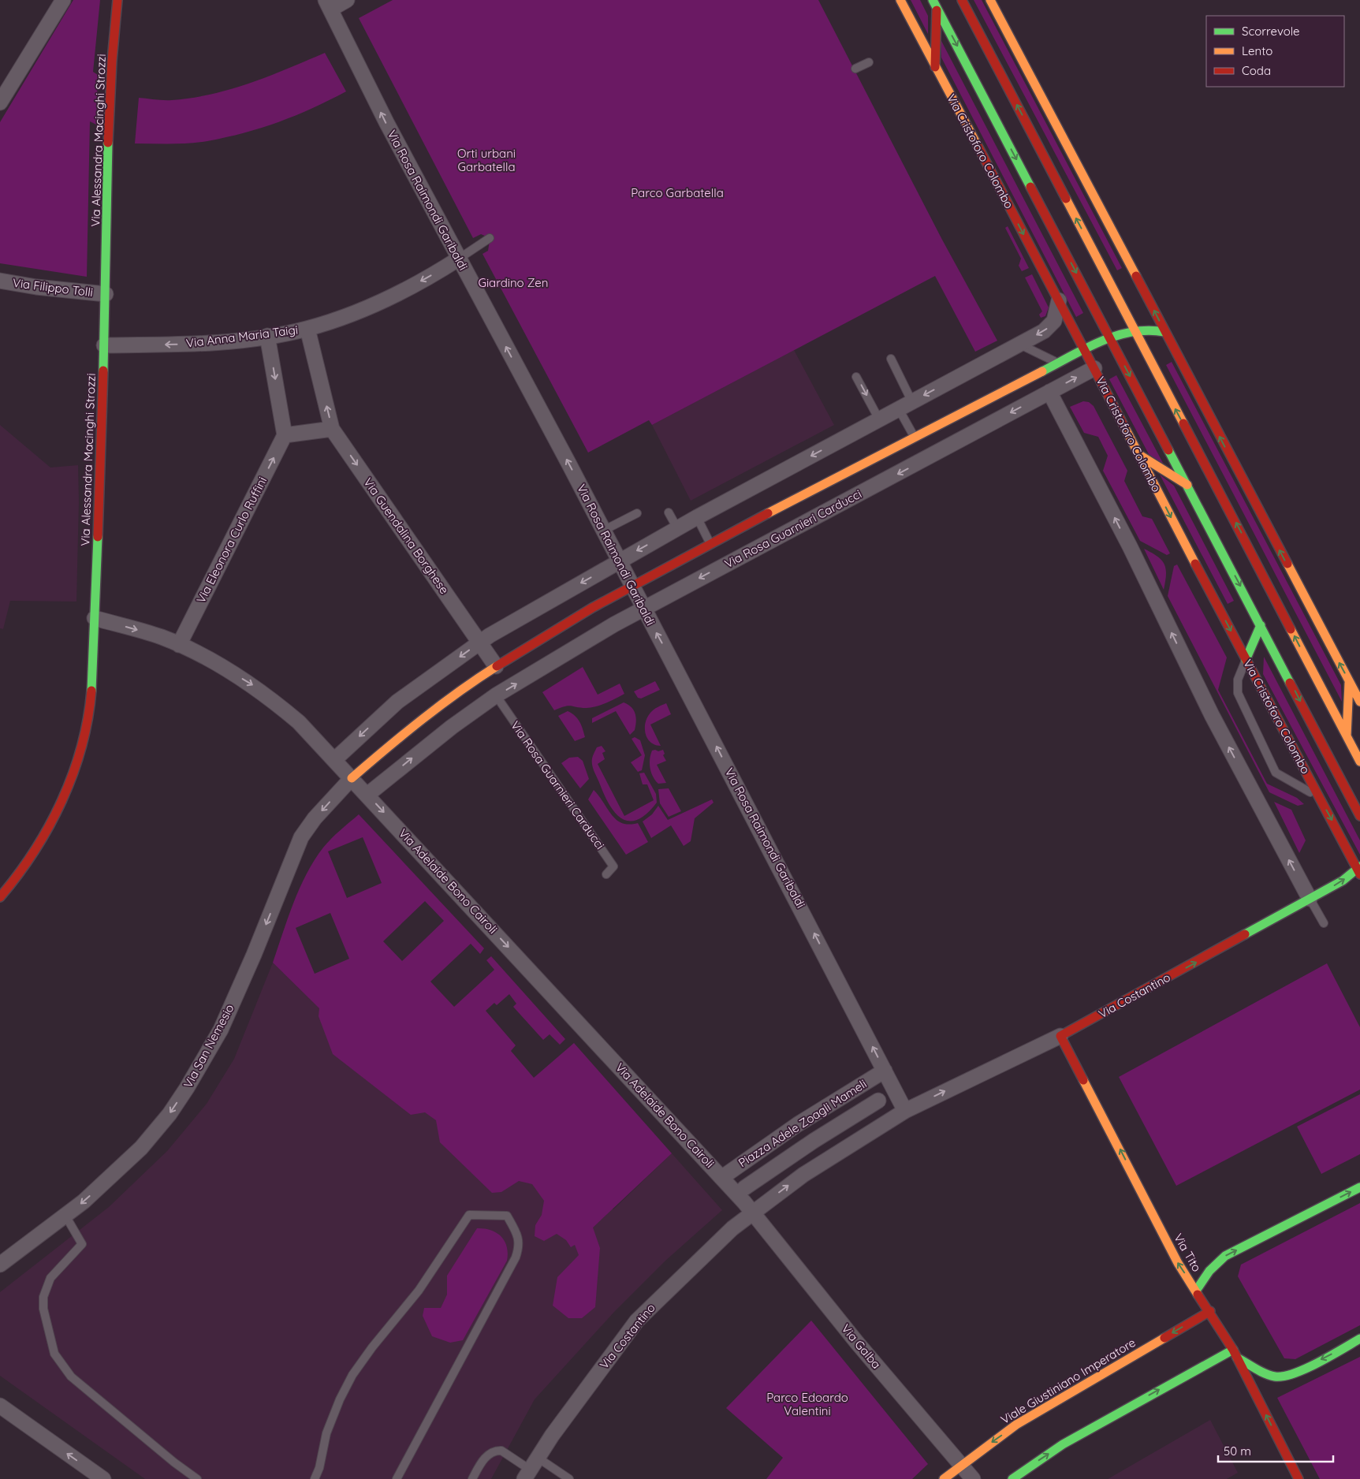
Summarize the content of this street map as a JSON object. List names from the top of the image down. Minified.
{"streets":{"main road":["Via Alessandra Macinghi Strozzi","Via Cristoforo Colombo","Via Costantino","Via Tito","Viale Giustiniano Imperatore"],"street":["Via Rosa Raimondi Garibaldi","Via Filippo Tolli","Via Anna Maria Taigi","Via Rosa Guarnieri Carducci","Via Guendalina Borghese","Via Eleonora Curlo Ruffini","Via Adelaide Bono Cairoli","Via San Nemesio","Piazza Adele Zoagli Mameli","Via Galba"]},"crossings":[["Via Alessandra Macinghi Strozzi","Via Filippo Tolli"],["Via Alessandra Macinghi Strozzi","Via Anna Maria Taigi"],["Via Alessandra Macinghi Strozzi","Via Adelaide Bono Cairoli"],["Via Cristoforo Colombo","Via Rosa Guarnieri Carducci"],["Via Cristoforo Colombo","Via Costantino"],["Via Rosa Raimondi Garibaldi","Via Anna Maria Taigi"],["Via Rosa Raimondi Garibaldi","Via Rosa Guarnieri Carducci"],["Via Rosa Raimondi Garibaldi","Via Costantino"],["Via Rosa Raimondi Garibaldi","Piazza Adele Zoagli Mameli"],["Via Rosa Guarnieri Carducci","Via Adelaide Bono Cairoli"],["Via Eleonora Curlo Ruffini","Via Adelaide Bono Cairoli"],["Via Adelaide Bono Cairoli","Via Costantino"],["Via Adelaide Bono Cairoli","Via San Nemesio"],["Via Adelaide Bono Cairoli","Piazza Adele Zoagli Mameli"],["Via Adelaide Bono Cairoli","Via Galba"],["Via Costantino","Via Tito"],["Via Costantino","Via Galba"],["Via Tito","Viale Giustiniano Imperatore"],["Via Galba","Viale Giustiniano Imperatore"]],"one_way":["Via Rosa Raimondi Garibaldi","Via Anna Maria Taigi","Via Guendalina Borghese","Via Eleonora Curlo Ruffini","Via Adelaide Bono Cairoli","Via Costantino","Via San Nemesio","Via Tito"],"parks":["Orti urbani Garbatella","Parco Garbatella","Giardino Zen","Parco Edoardo Valentini"],"legend":["Scorrevole","Lento","Coda"],"scale_bar":"50 m"}
